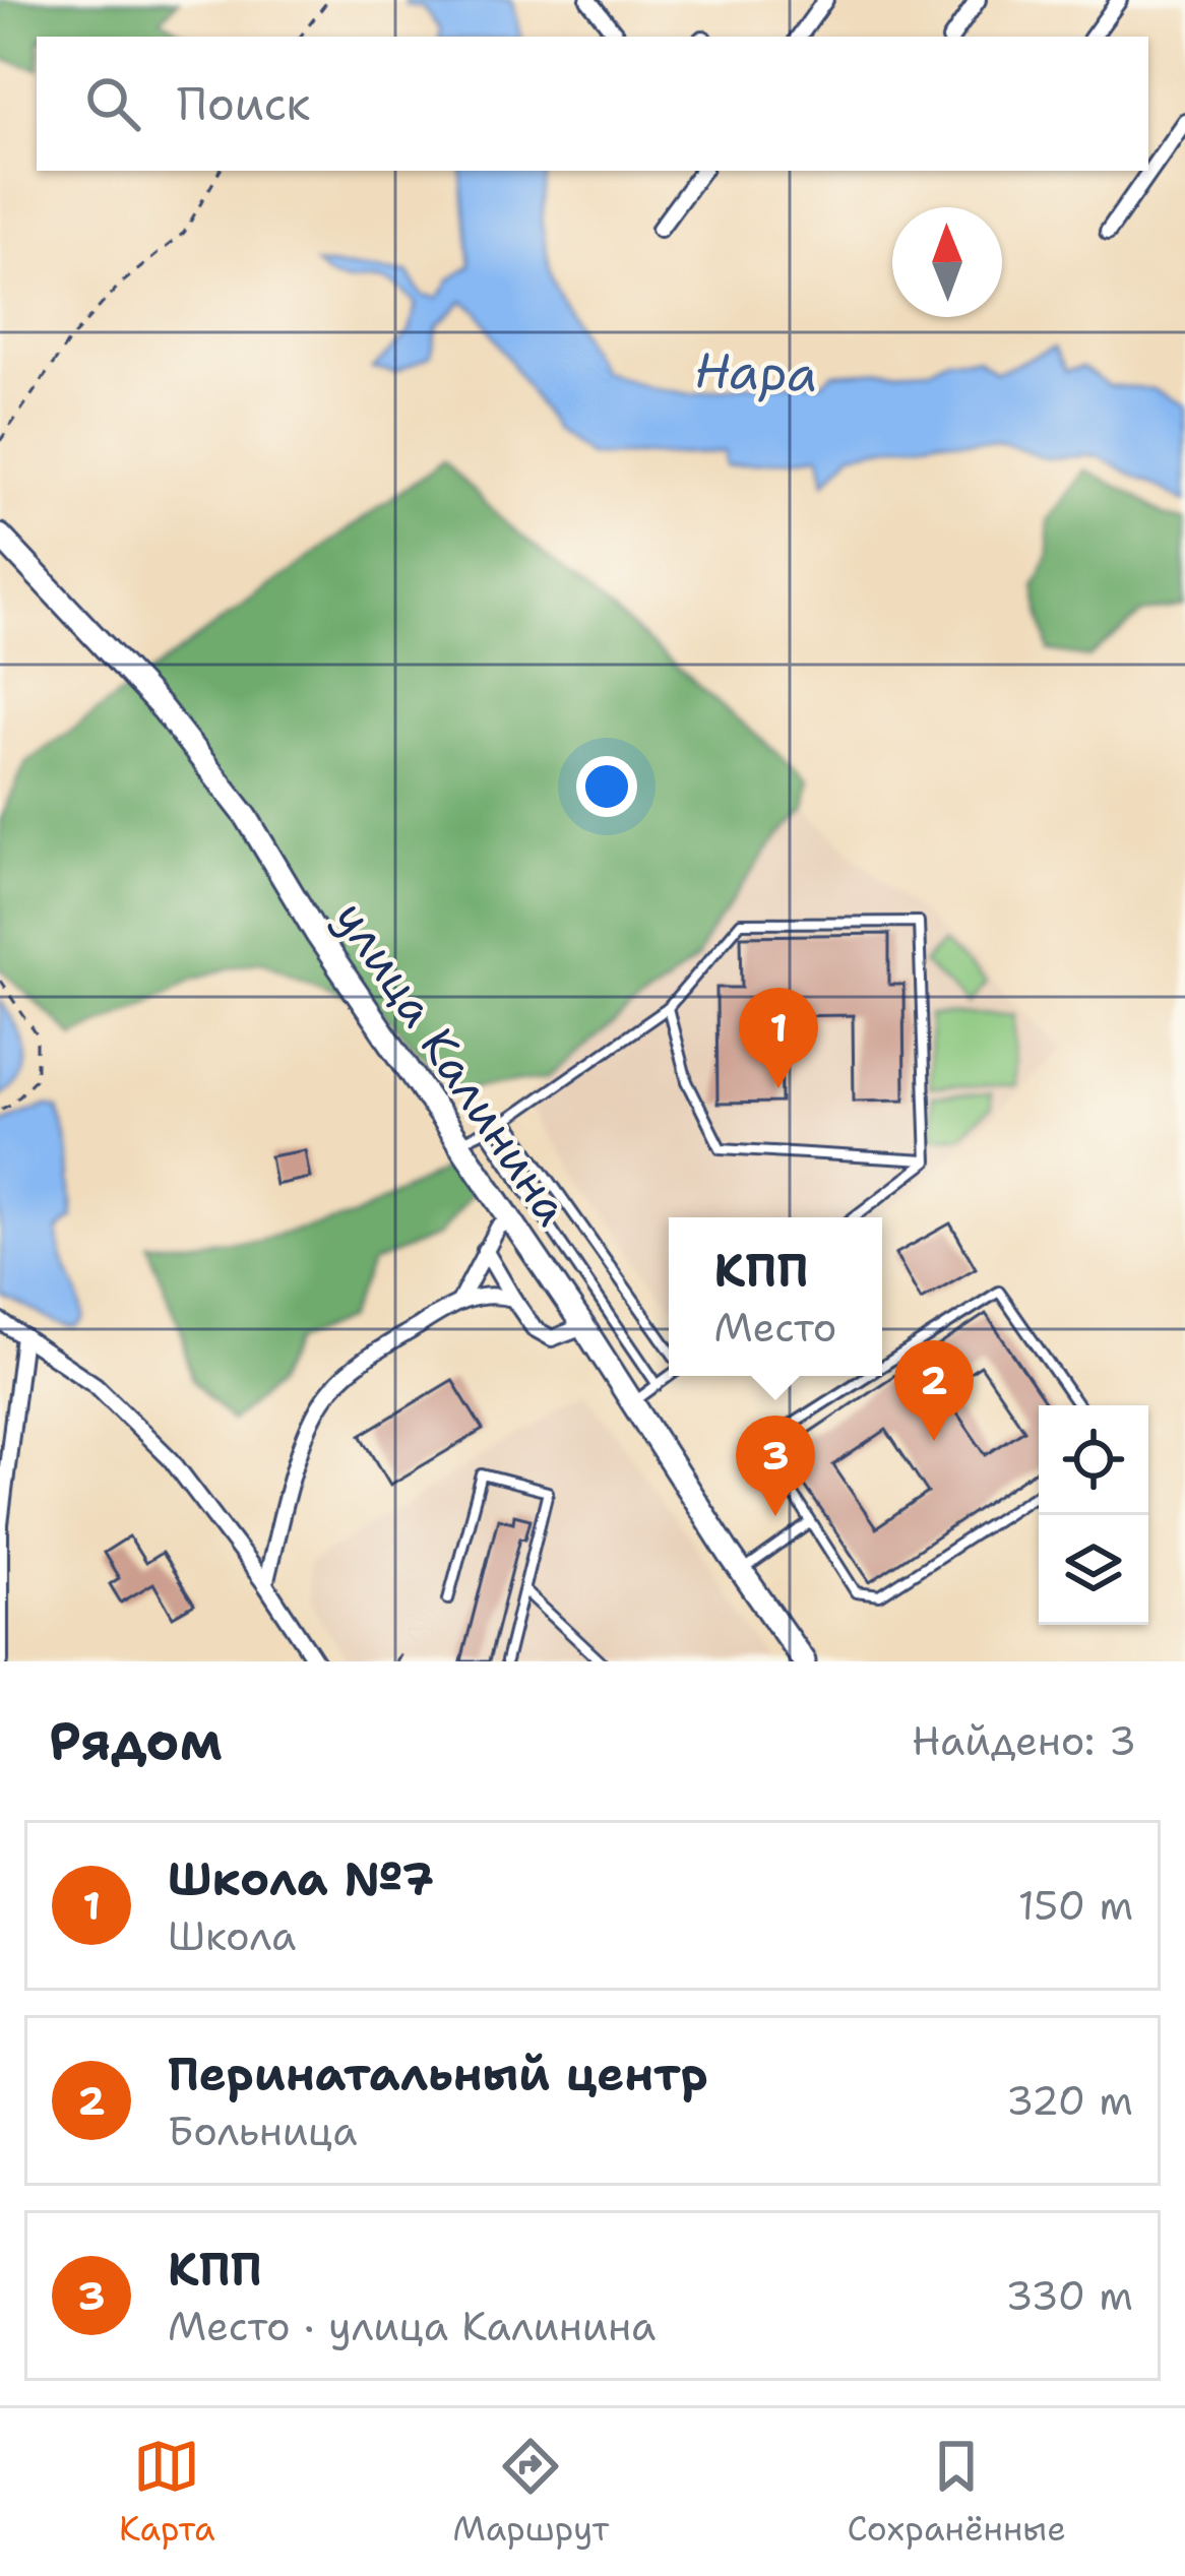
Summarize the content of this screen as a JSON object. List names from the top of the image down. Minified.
{"streets":{"street":["улица Калинина"]},"water":["Нара"],"north":"top","page":{"search":"Поиск","pins":["1","2","3"],"popup":["КПП","Место"],"heading":["Рядом","Найдено: 3"],"list":[{"mark":"1","name":"Школа №7","note":"Школа","value":"150 m"},{"mark":"2","name":"Перинатальный центр","note":"Больница","value":"320 m"},{"mark":"3","name":"КПП","note":"Место · улица Калинина","value":"330 m"}],"nav":["Карта","Маршрут","Сохранённые"]}}
